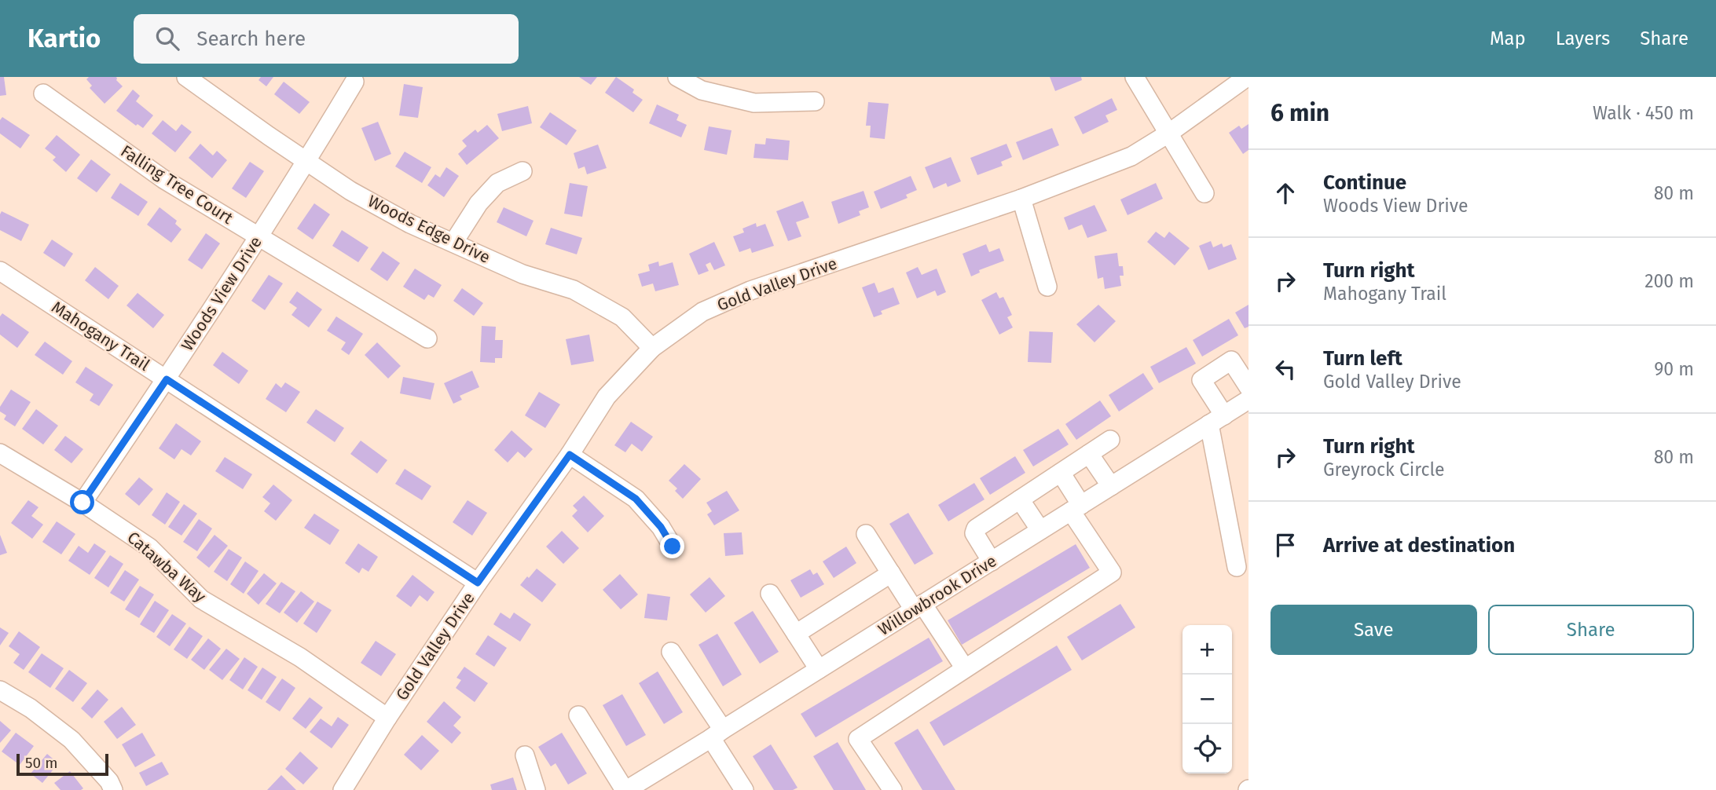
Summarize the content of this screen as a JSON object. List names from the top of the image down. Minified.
{"streets":{"street":["Falling Tree Court","Woods Edge Drive","Gold Valley Drive","Woods View Drive","Mahogany Trail","Catawba Way","Willowbrook Drive"]},"crossings":[["Falling Tree Court","Woods View Drive"],["Woods Edge Drive","Gold Valley Drive"],["Woods Edge Drive","Woods View Drive"],["Gold Valley Drive","Mahogany Trail"],["Gold Valley Drive","Catawba Way"],["Woods View Drive","Mahogany Trail"],["Woods View Drive","Catawba Way"]],"scale_bar":"50 m","page":{"header":"Kartio","search":"Search here","nav":["Map","Layers","Share"],"heading":["6 min","Walk · 450 m"],"list":[["Continue","Woods View Drive","80 m"],["Turn right","Mahogany Trail","200 m"],["Turn left","Gold Valley Drive","90 m"],["Turn right","Greyrock Circle","80 m"],"Arrive at destination"],"buttons":["Save","Share"],"map_buttons":["+","−"],"scale":"50 m"}}
